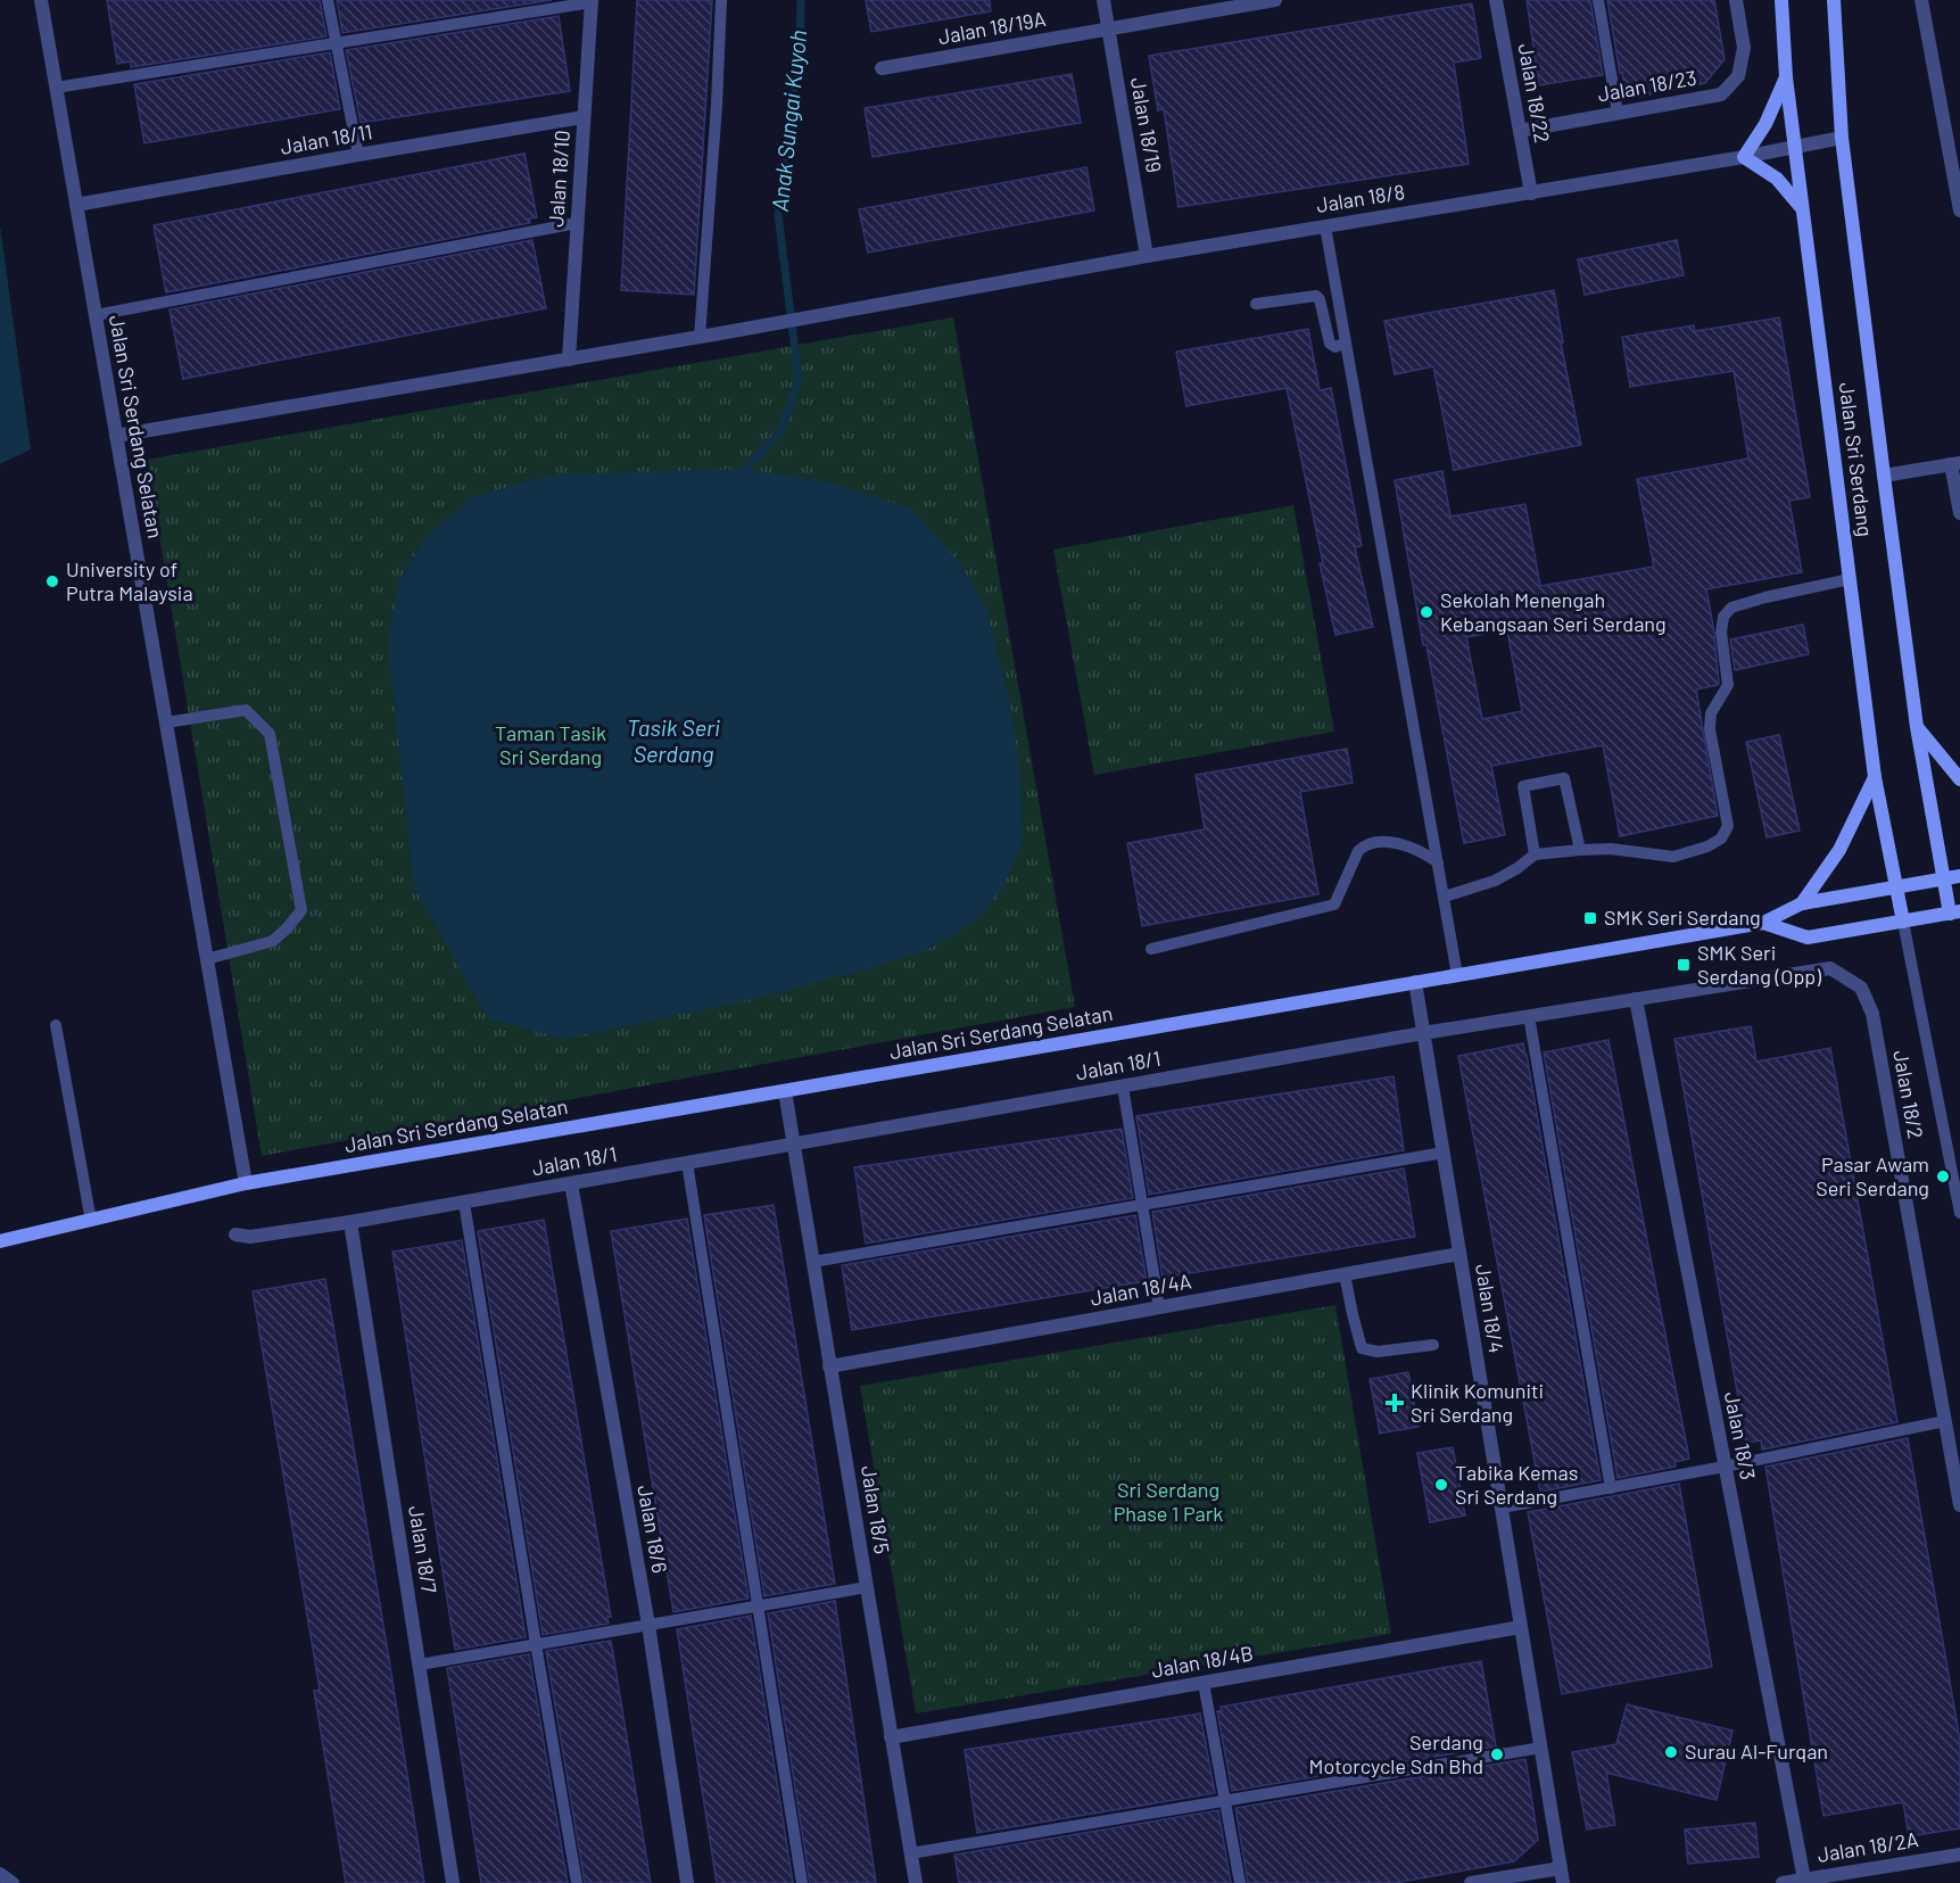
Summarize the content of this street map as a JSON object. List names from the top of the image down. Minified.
{"streets":{"street":["Jalan 18/19A","Jalan 18/23","Jalan 18/22","Jalan 18/19","Jalan 18/11","Jalan 18/10","Jalan 18/8","Jalan Sri Serdang Selatan","Jalan Sri Serdang","Jalan 18/1","Jalan 18/2","Jalan 18/4A","Jalan 18/4","Jalan 18/3","Jalan 18/5","Jalan 18/6","Jalan 18/7","Jalan 18/4B","Jalan 18/2A"]},"crossings":[["Jalan 18/19A","Jalan 18/19"],["Jalan 18/23","Jalan 18/22"],["Jalan 18/22","Jalan 18/8"],["Jalan 18/19","Jalan 18/8"],["Jalan 18/11","Jalan 18/10"],["Jalan 18/11","Jalan Sri Serdang Selatan"],["Jalan 18/10","Jalan 18/8"],["Jalan 18/8","Jalan Sri Serdang Selatan"],["Jalan 18/8","Jalan Sri Serdang"],["Jalan Sri Serdang Selatan","Jalan Sri Serdang"],["Jalan Sri Serdang Selatan","Jalan 18/4"],["Jalan Sri Serdang Selatan","Jalan 18/5"],["Jalan 18/1","Jalan 18/2"],["Jalan 18/1","Jalan 18/4"],["Jalan 18/1","Jalan 18/3"],["Jalan 18/1","Jalan 18/5"],["Jalan 18/1","Jalan 18/6"],["Jalan 18/1","Jalan 18/7"],["Jalan 18/4A","Jalan 18/4"],["Jalan 18/4A","Jalan 18/5"],["Jalan 18/4","Jalan 18/4B"],["Jalan 18/3","Jalan 18/2A"],["Jalan 18/5","Jalan 18/4B"]],"water":["Anak Sungai Kuyoh","Tasik Seri Serdang"],"parks":["Taman Tasik Sri Serdang","Sri Serdang Phase 1 Park"],"places":{"other":["University of Putra Malaysia","Sekolah Menengah Kebangsaan Seri Serdang","Pasar Awam Seri Serdang","Tabika Kemas Sri Serdang","Surau Al-Furqan","Serdang Motorcycle Sdn Bhd"],"transit":["SMK Seri Serdang","SMK Seri Serdang (Opp)"],"health":["Klinik Komuniti Sri Serdang"]}}
